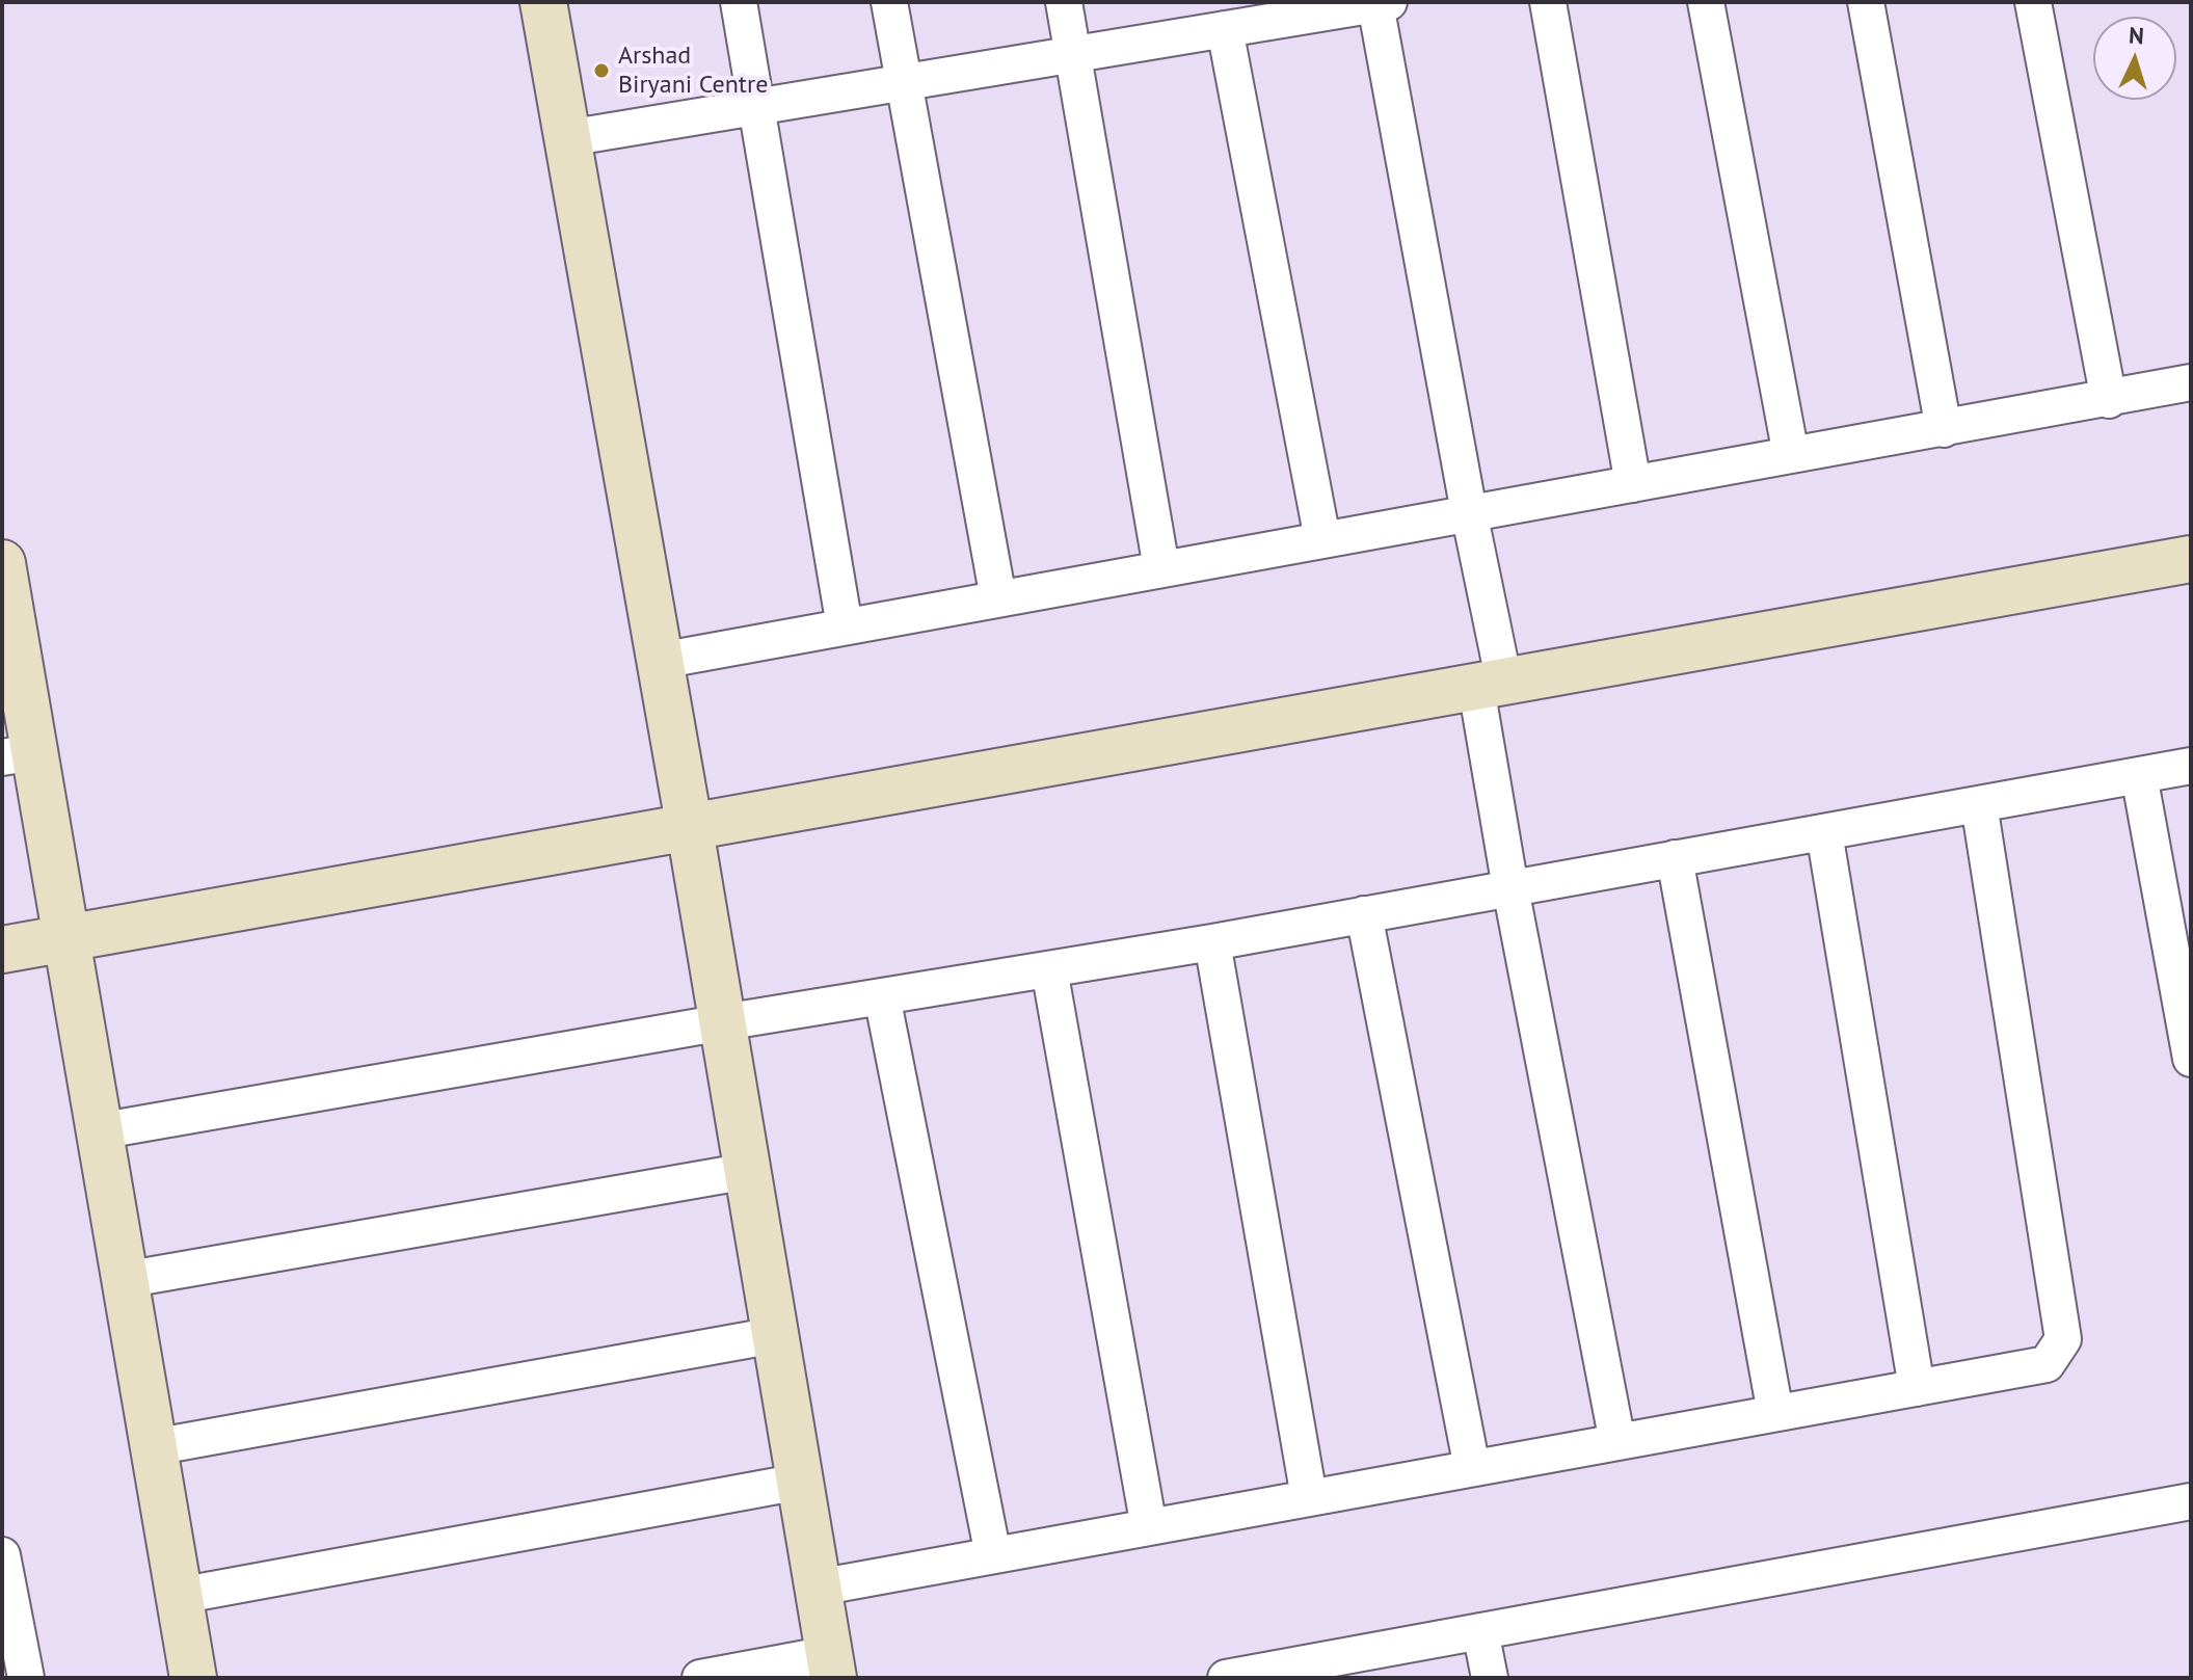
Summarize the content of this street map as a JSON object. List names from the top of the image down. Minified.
{"places":["Arshad Biryani Centre"],"north":"top"}
